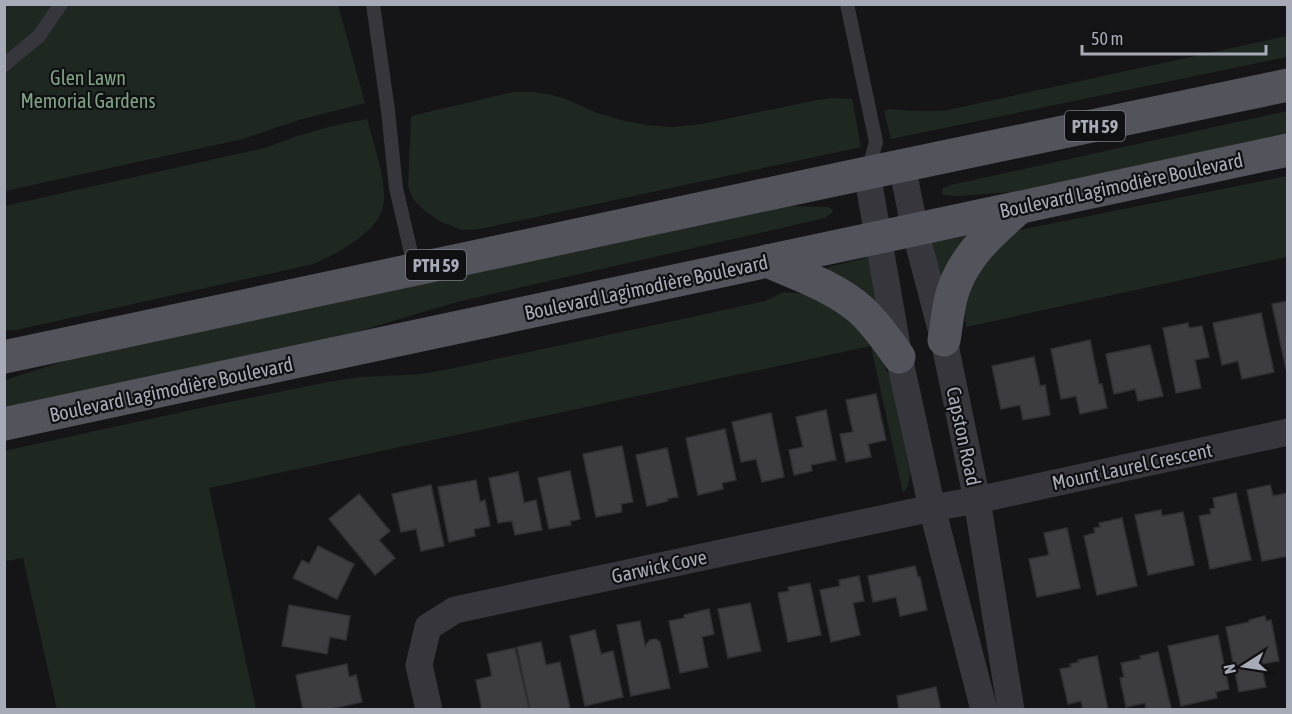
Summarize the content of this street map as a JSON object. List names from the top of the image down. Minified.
{"streets":{"main road":["PTH 59","Boulevard Lagimodière Boulevard"],"street":["Capston Road","Mount Laurel Crescent","Garwick Cove"]},"crossings":[["PTH 59","Capston Road"],["Boulevard Lagimodière Boulevard","Capston Road"],["Capston Road","Mount Laurel Crescent"],["Capston Road","Garwick Cove"],["Mount Laurel Crescent","Garwick Cove"]],"parks":["Glen Lawn Memorial Gardens"],"scale_bar":"50 m","north":"left"}
